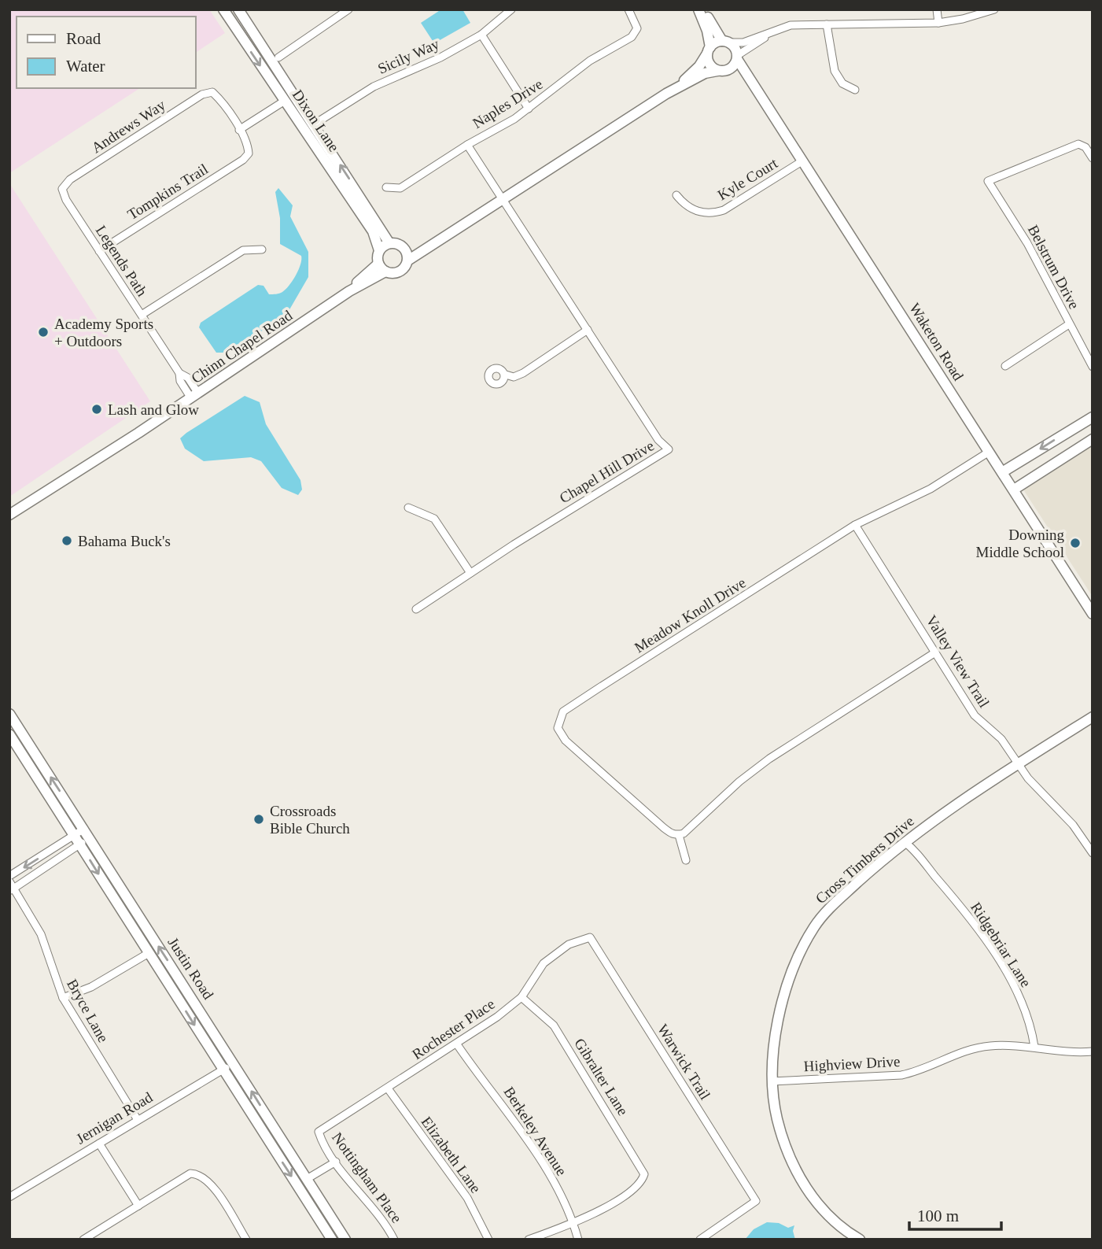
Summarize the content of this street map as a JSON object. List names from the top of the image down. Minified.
{"streets":{"street":["Sicily Way","Naples Drive","Dixon Lane","Andrews Way","Kyle Court","Tompkins Trail","Legends Path","Belstrum Drive","Waketon Road","Chinn Chapel Road","Chapel Hill Drive","Meadow Knoll Drive","Valley View Trail","Cross Timbers Drive","Ridgebriar Lane","Justin Road","Bryce Lane","Rochester Place","Warwick Trail","Highview Drive","Gibralter Lane","Jernigan Road","Berkeley Avenue","Elizabeth Lane","Nottingham Place"]},"crossings":[["Sicily Way","Dixon Lane"],["Naples Drive","Chapel Hill Drive"],["Dixon Lane","Chinn Chapel Road"],["Andrews Way","Tompkins Trail"],["Andrews Way","Legends Path"],["Kyle Court","Waketon Road"],["Tompkins Trail","Legends Path"],["Legends Path","Chinn Chapel Road"],["Waketon Road","Meadow Knoll Drive"],["Meadow Knoll Drive","Valley View Trail"],["Valley View Trail","Cross Timbers Drive"],["Cross Timbers Drive","Ridgebriar Lane"],["Cross Timbers Drive","Highview Drive"],["Ridgebriar Lane","Highview Drive"],["Justin Road","Jernigan Road"],["Bryce Lane","Jernigan Road"],["Rochester Place","Warwick Trail"],["Rochester Place","Gibralter Lane"],["Rochester Place","Berkeley Avenue"],["Rochester Place","Elizabeth Lane"],["Rochester Place","Nottingham Place"],["Gibralter Lane","Berkeley Avenue"]],"places":["Academy Sports + Outdoors","Lash and Glow","Bahama Buck's","Downing Middle School","Crossroads Bible Church"],"legend":["Road","Water"],"scale_bar":"100 m"}
